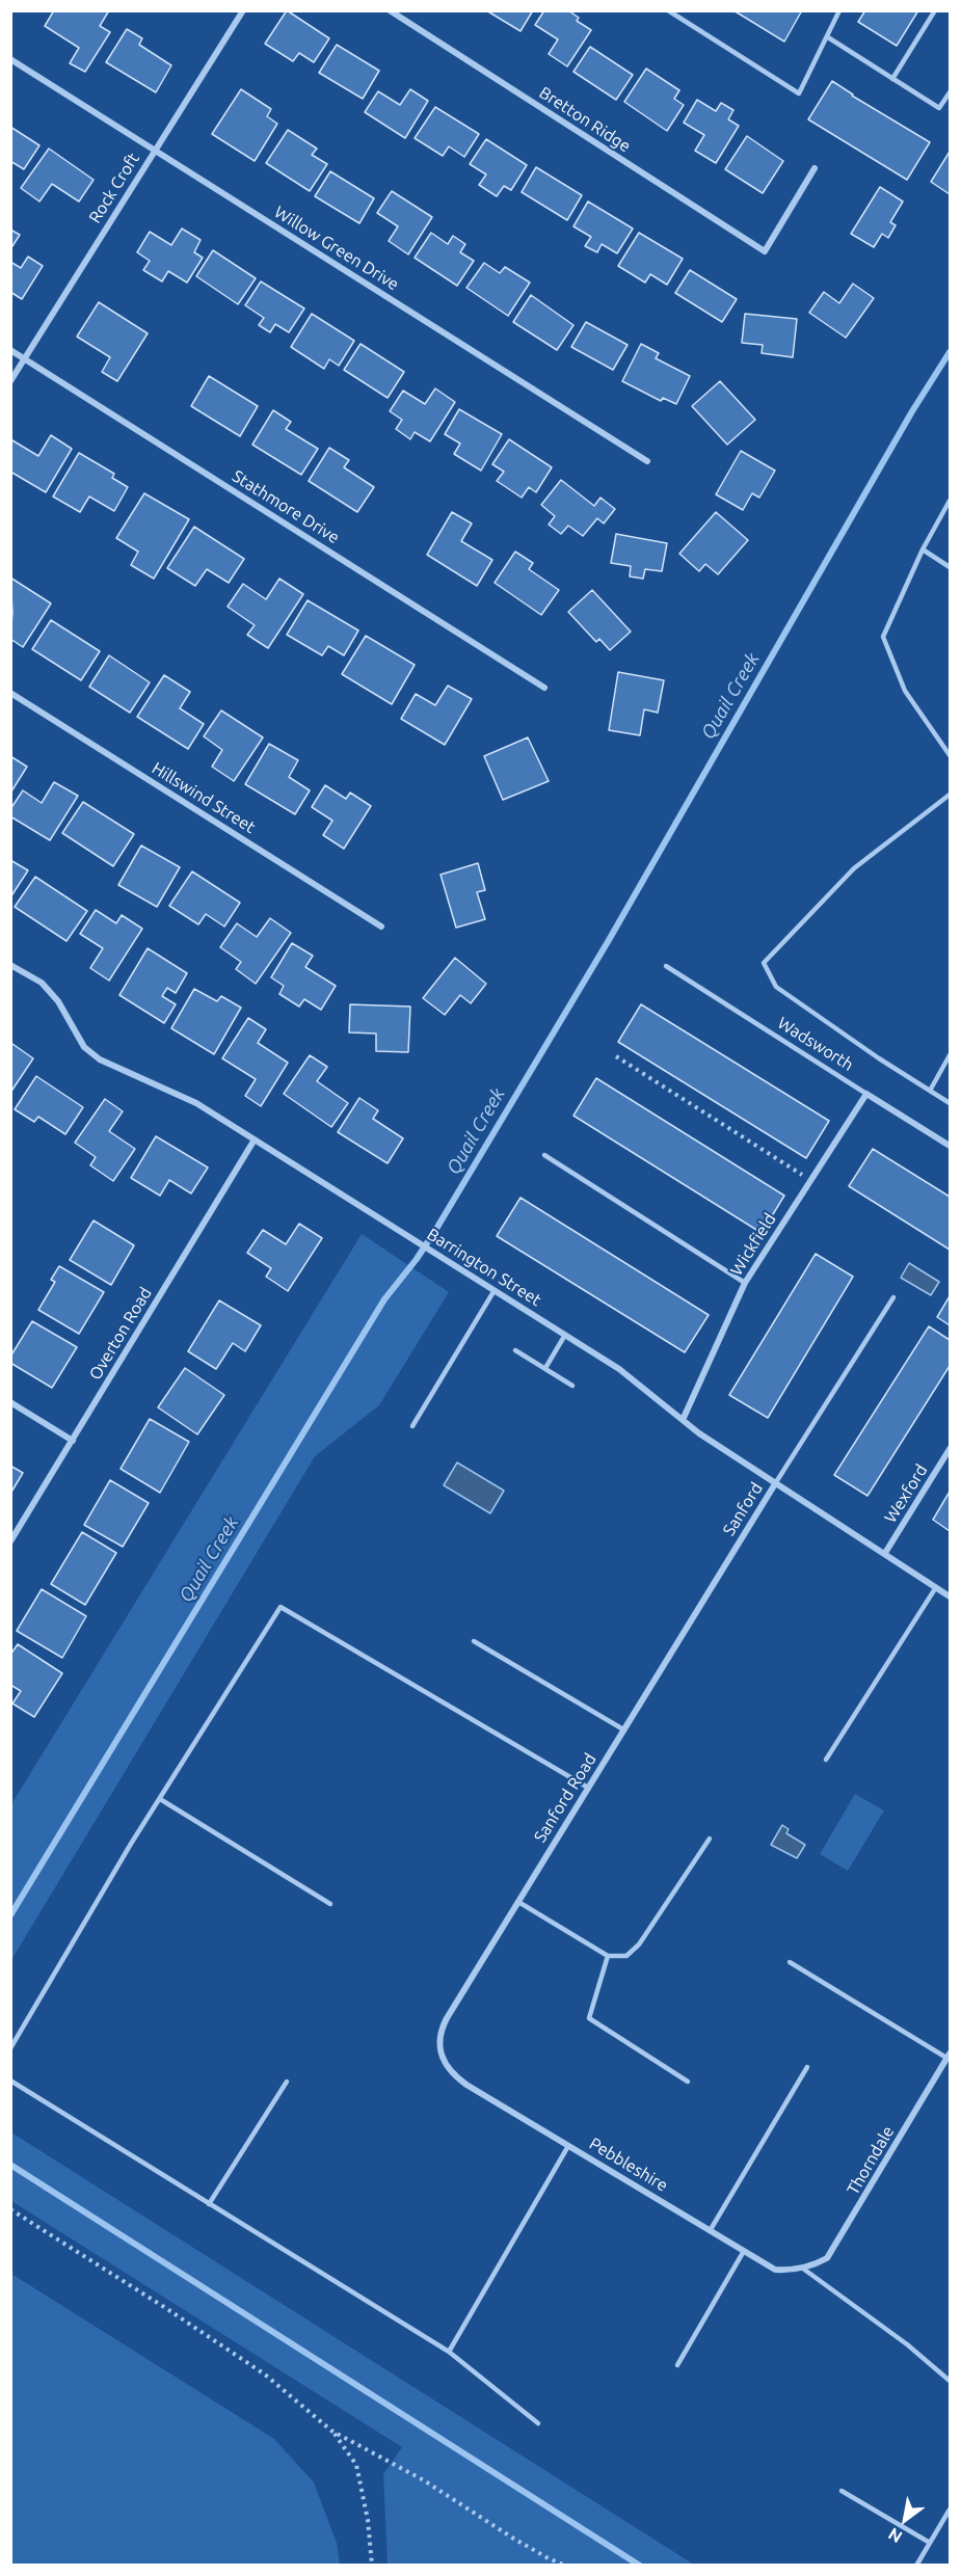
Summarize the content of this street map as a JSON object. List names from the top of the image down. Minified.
{"streets":{"street":["Bretton Ridge","Rock Croft","Willow Green Drive","Stathmore Drive","Hillswind Street","Wadsworth","Wickfield","Barrington Street","Overton Road","Wexford","Sanford","Sanford Road","Thorndale","Pebbleshire"]},"crossings":[["Rock Croft","Willow Green Drive"],["Rock Croft","Stathmore Drive"],["Wadsworth","Wickfield"],["Wickfield","Barrington Street"],["Barrington Street","Overton Road"],["Barrington Street","Wexford"],["Barrington Street","Sanford"],["Sanford","Sanford Road"],["Sanford Road","Pebbleshire"],["Thorndale","Pebbleshire"]],"water":["Quail Creek"],"north":"bottom left"}
